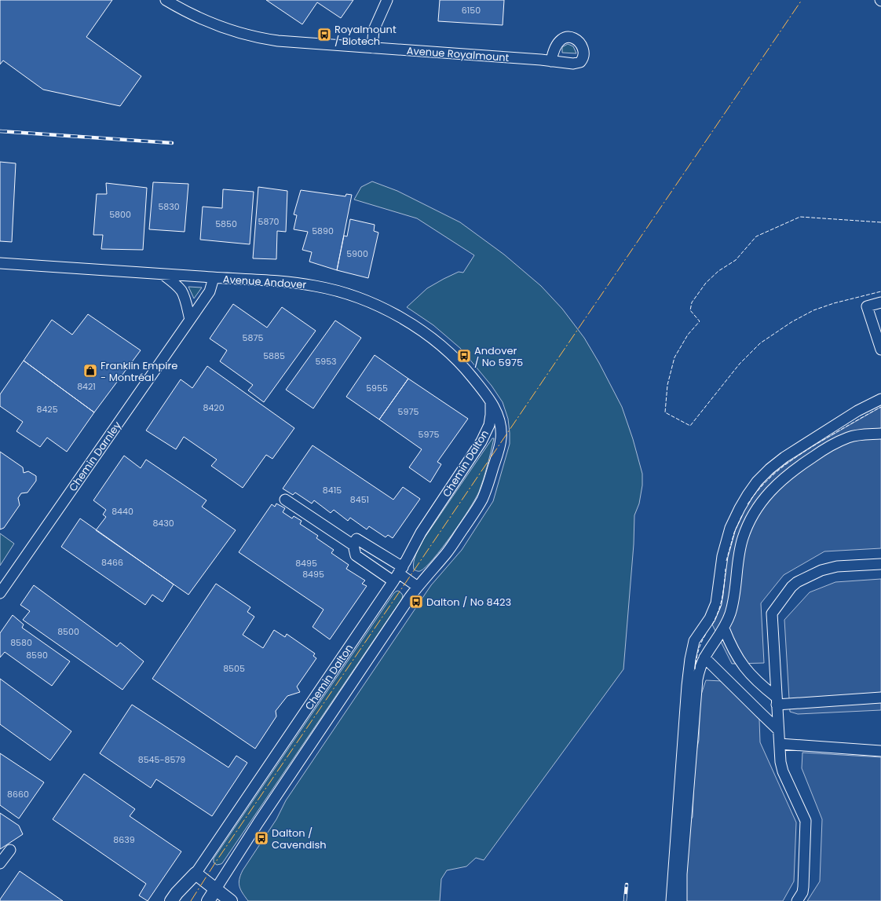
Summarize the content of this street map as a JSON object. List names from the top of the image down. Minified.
{"streets":{"main road":["Chemin Dalton"],"street":["Avenue Royalmount","Avenue Andover","Chemin Darnley"]},"crossings":[["Avenue Andover","Chemin Darnley"],["Avenue Andover","Chemin Dalton"]],"places":{"bus stop":["Royalmount / Biotech","Andover / No 5975","Dalton / No 8423","Dalton / Cavendish"],"shop":["Franklin Empire - Montréal"]},"house_numbers":["6150","5830","5800","5870","5850","5890","5900","5875","5885","5953","8421","5955","8420","8425","5975","5975","8415","8451","8440","8430","8466","8495","8495","8500","8580","8590","8505","8545-8579","8660","8639"]}
